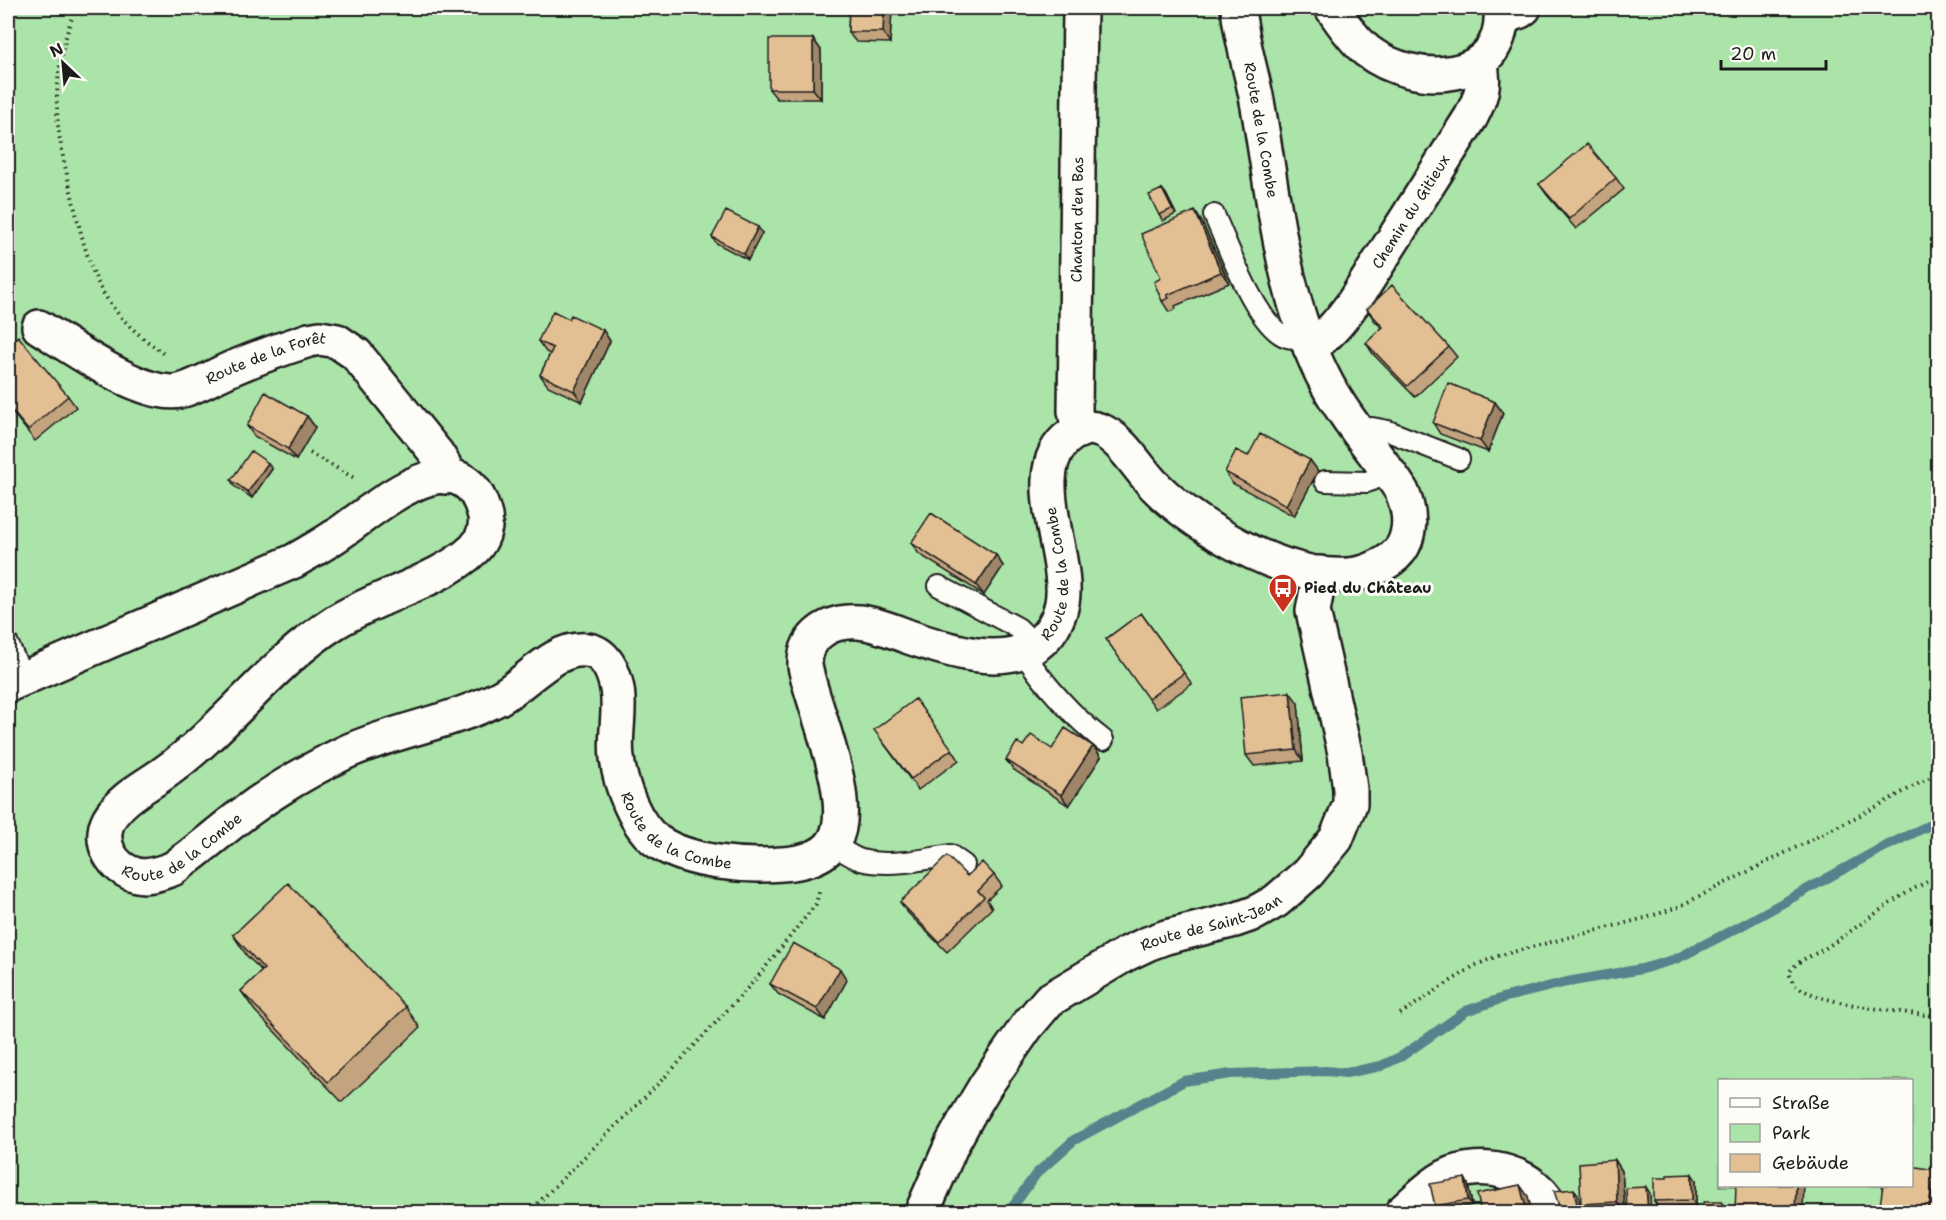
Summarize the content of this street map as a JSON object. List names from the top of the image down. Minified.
{"streets":{"street":["Route de la Combe","Chemin du Gitieux","Chanton d'en Bas","Route de la Forêt","Route de Saint-Jean"]},"crossings":[["Route de la Combe","Chemin du Gitieux"],["Route de la Combe","Chanton d'en Bas"],["Route de la Combe","Route de la Forêt"],["Route de la Combe","Route de Saint-Jean"]],"places":{"bus stop":["Pied du Château"]},"legend":["Straße","Park","Gebäude"],"scale_bar":"20 m","north":"top left"}
